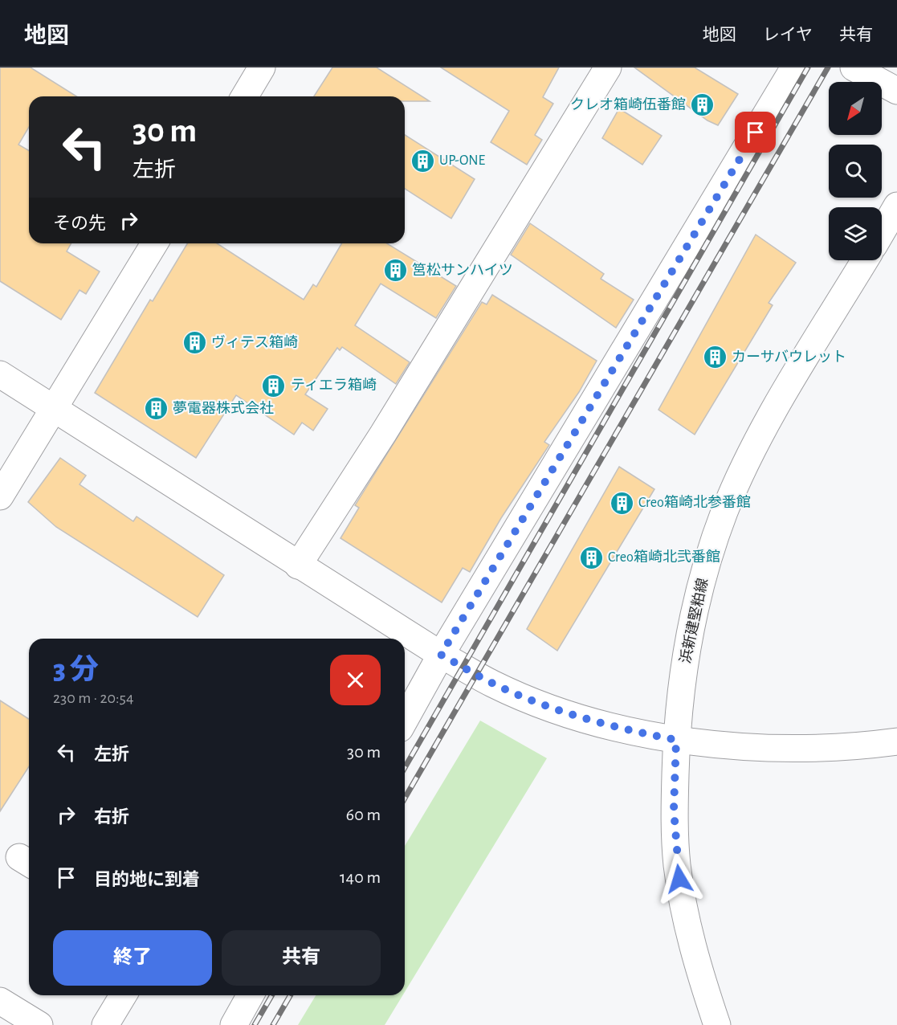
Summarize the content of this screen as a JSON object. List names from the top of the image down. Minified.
{"streets":{"street":["浜新建堅粕線"]},"places":{"building":["クレオ箱崎伍番館","UP-ONE","筥松サンハイツ","ヴィテス箱崎","カーサバウレット","ティエラ箱崎","夢電器株式会社","Creo箱崎北参番館","Creo箱崎北弐番館"]},"north":"bottom left","page":{"header":"地図","nav":["地図","レイヤ","共有"],"turn":["30 m","左折"],"then":"その先","heading":["3 分","230 m · 20:54"],"list":[{"name":"左折","value":"30 m"},{"name":"右折","value":"60 m"},{"name":"目的地に到着","value":"140 m"}],"buttons":["終了","共有"]}}
